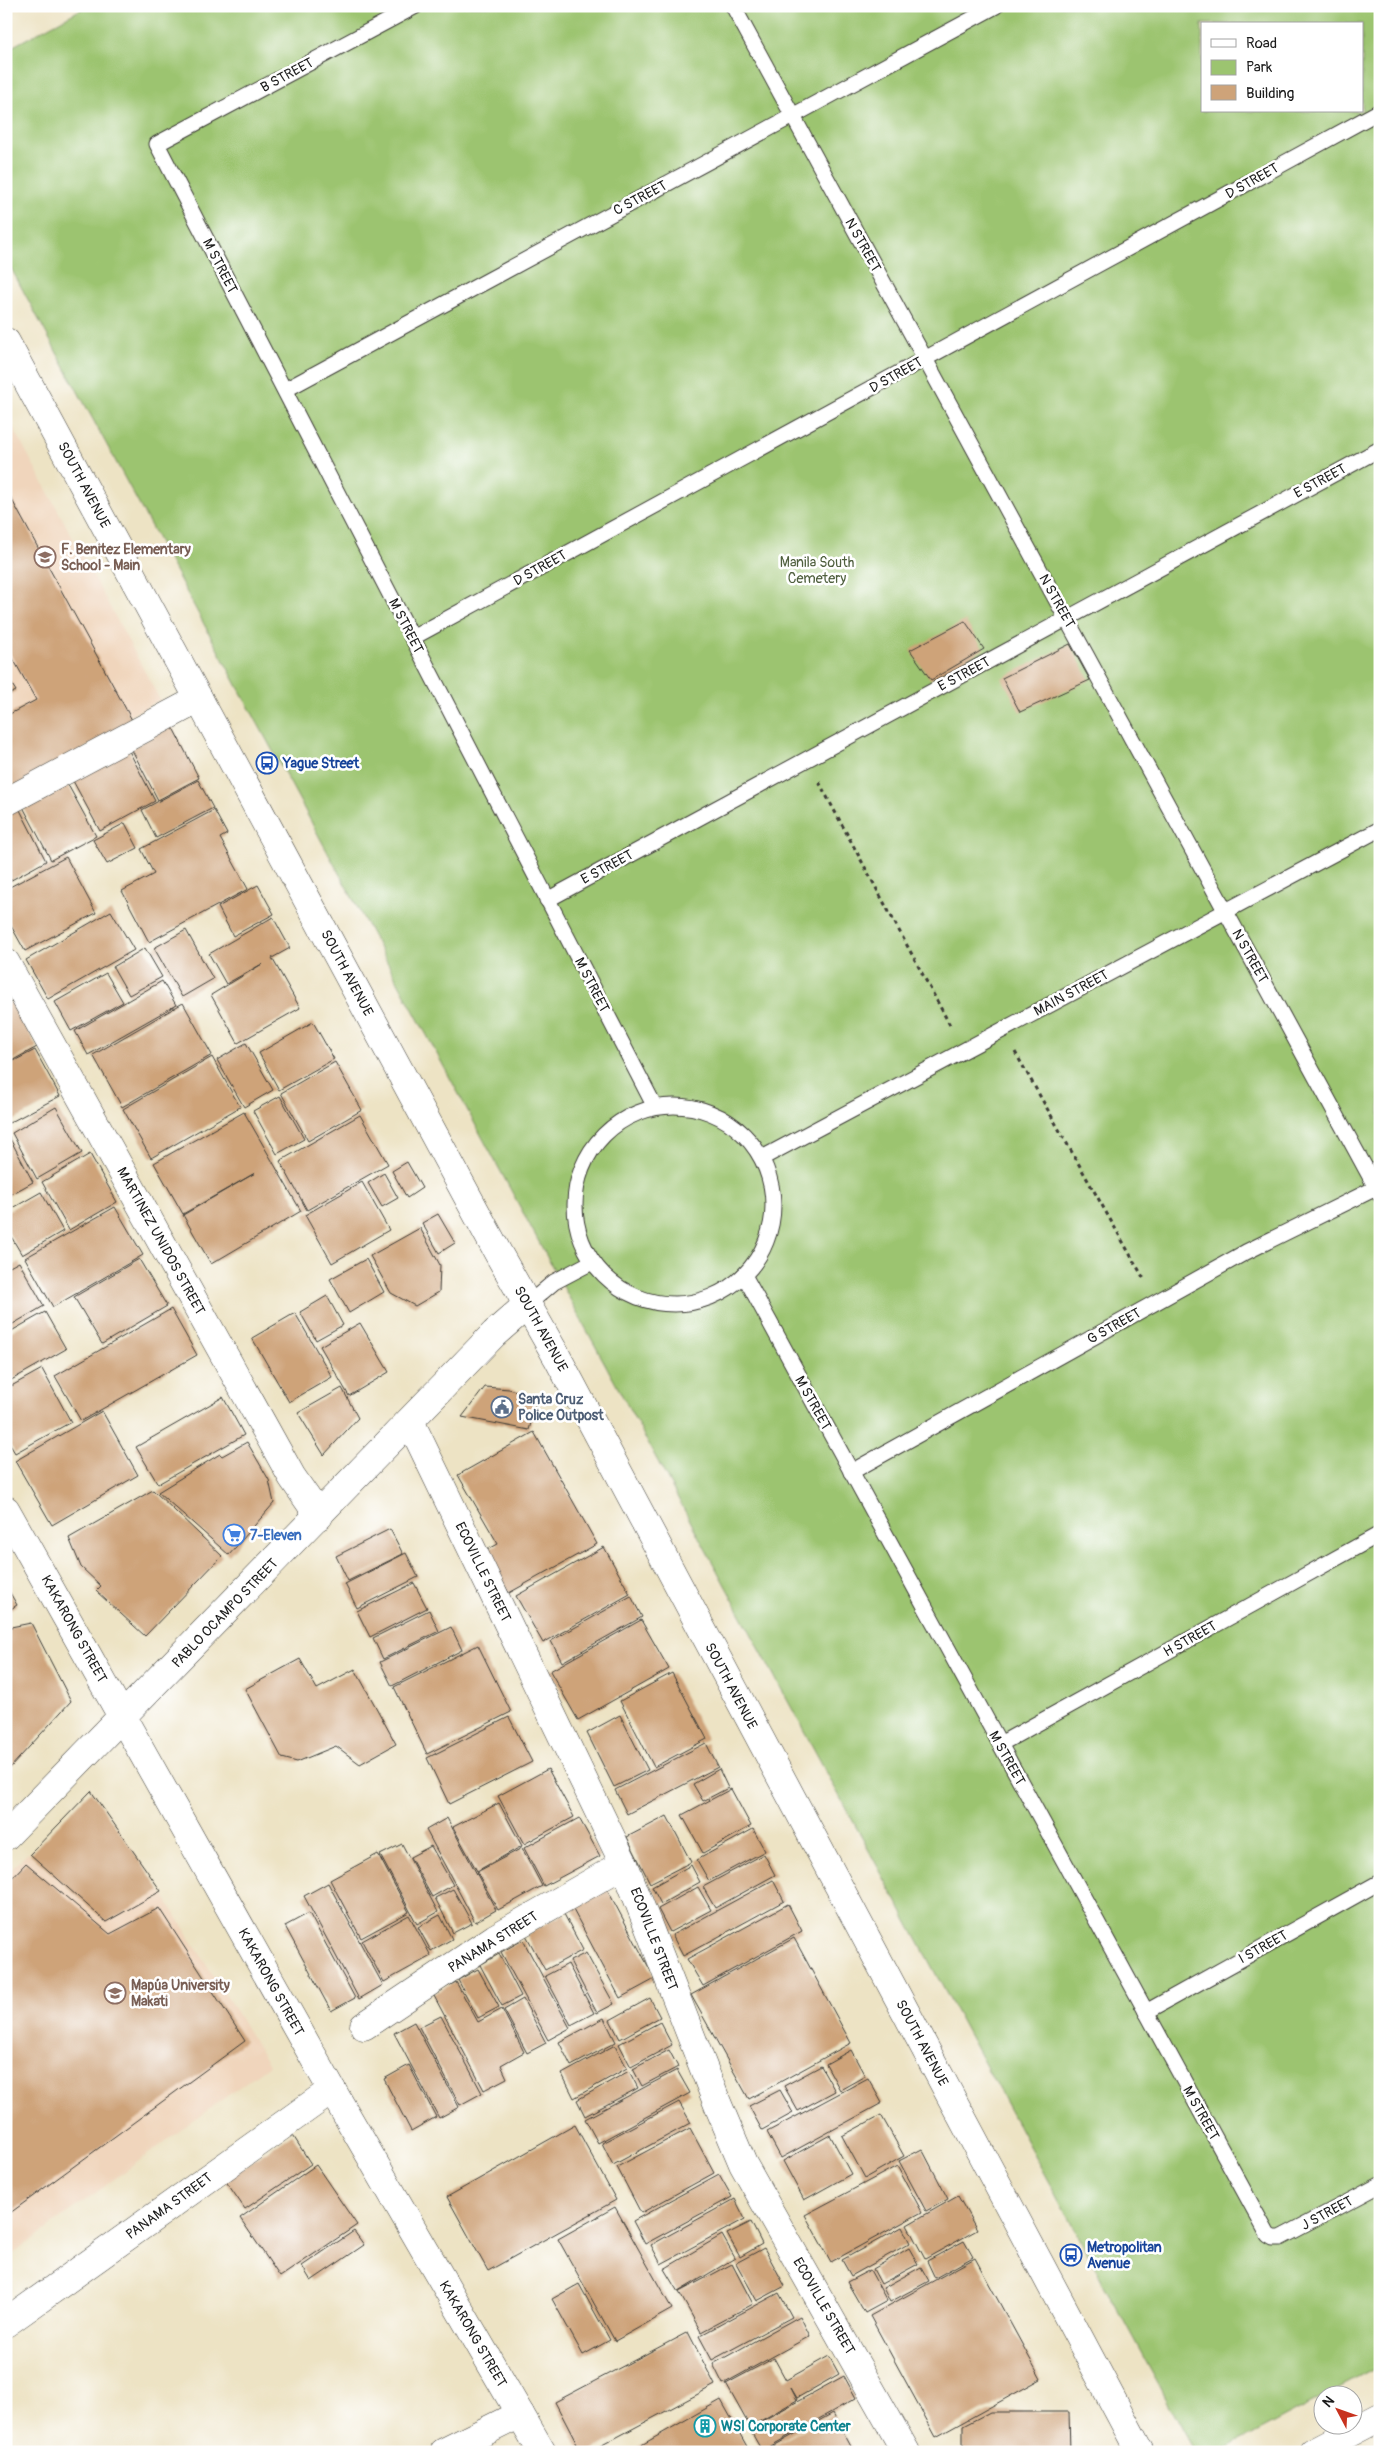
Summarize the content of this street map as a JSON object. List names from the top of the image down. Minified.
{"streets":{"street":["SOUTH AVENUE","MARTINEZ UNIDOS STREET","ECOVILLE STREET","PABLO OCAMPO STREET","KAKARONG STREET","PANAMA STREET"],"lane":["B STREET","D STREET","C STREET","N STREET","M STREET","E STREET","MAIN STREET","G STREET","H STREET","I STREET","J STREET"]},"crossings":[["B STREET","M STREET"],["D STREET","N STREET"],["D STREET","M STREET"],["C STREET","N STREET"],["C STREET","M STREET"],["N STREET","E STREET"],["N STREET","MAIN STREET"],["N STREET","G STREET"],["M STREET","E STREET"],["M STREET","G STREET"],["M STREET","H STREET"],["M STREET","I STREET"],["M STREET","J STREET"],["SOUTH AVENUE","PABLO OCAMPO STREET"],["MARTINEZ UNIDOS STREET","PABLO OCAMPO STREET"],["ECOVILLE STREET","PABLO OCAMPO STREET"],["ECOVILLE STREET","PANAMA STREET"],["PABLO OCAMPO STREET","KAKARONG STREET"],["KAKARONG STREET","PANAMA STREET"]],"parks":["Manila South Cemetery"],"places":{"school or university":["F. Benitez Elementary School - Main","Mapúa University Makati"],"bus stop":["Yague Street","Metropolitan Avenue"],"public building":["Santa Cruz Police Outpost"],"supermarket":["7-Eleven"],"building":["WSI Corporate Center"]},"legend":["Road","Park","Building"],"north":"top left"}
